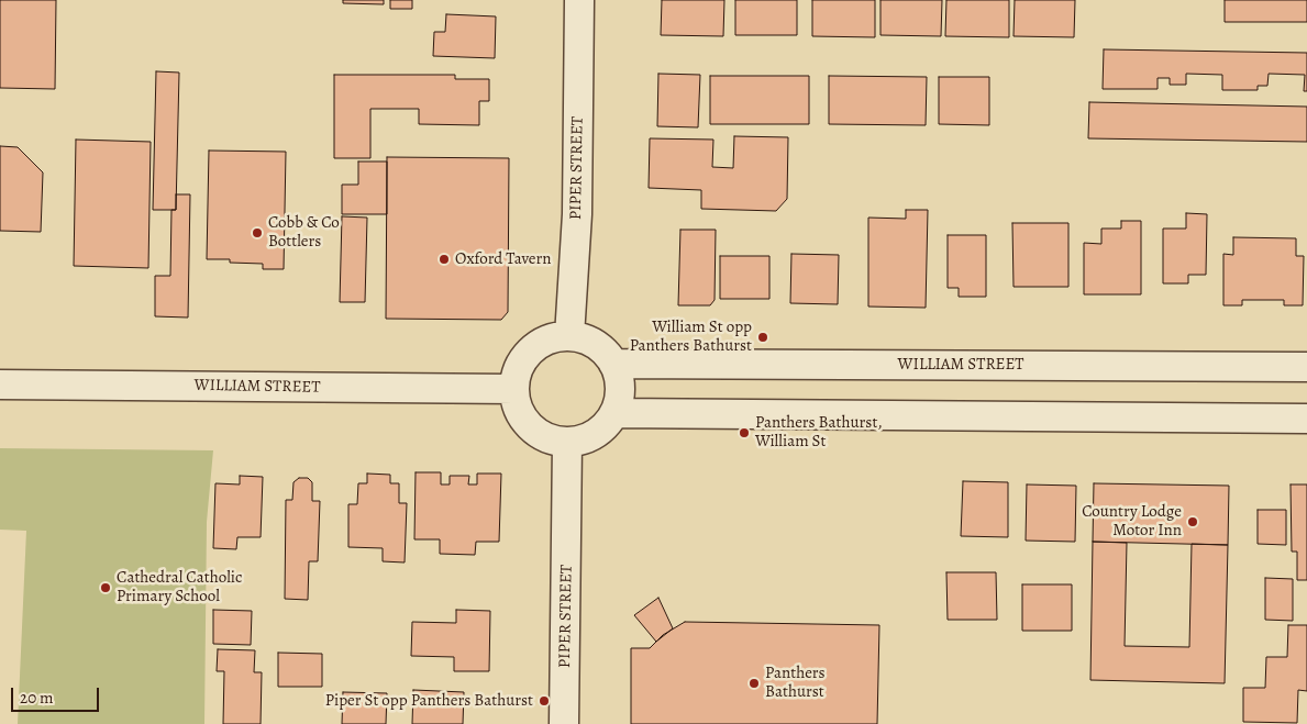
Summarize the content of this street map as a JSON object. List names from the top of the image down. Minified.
{"streets":{"street":["PIPER STREET","WILLIAM STREET"]},"crossings":[["PIPER STREET","WILLIAM STREET"]],"places":["Cobb & Co Bottlers","Oxford Tavern","William St opp Panthers Bathurst","Panthers Bathurst, William St","Country Lodge Motor Inn","Cathedral Catholic Primary School","Panthers Bathurst","Piper St opp Panthers Bathurst"],"scale_bar":"20 m"}
